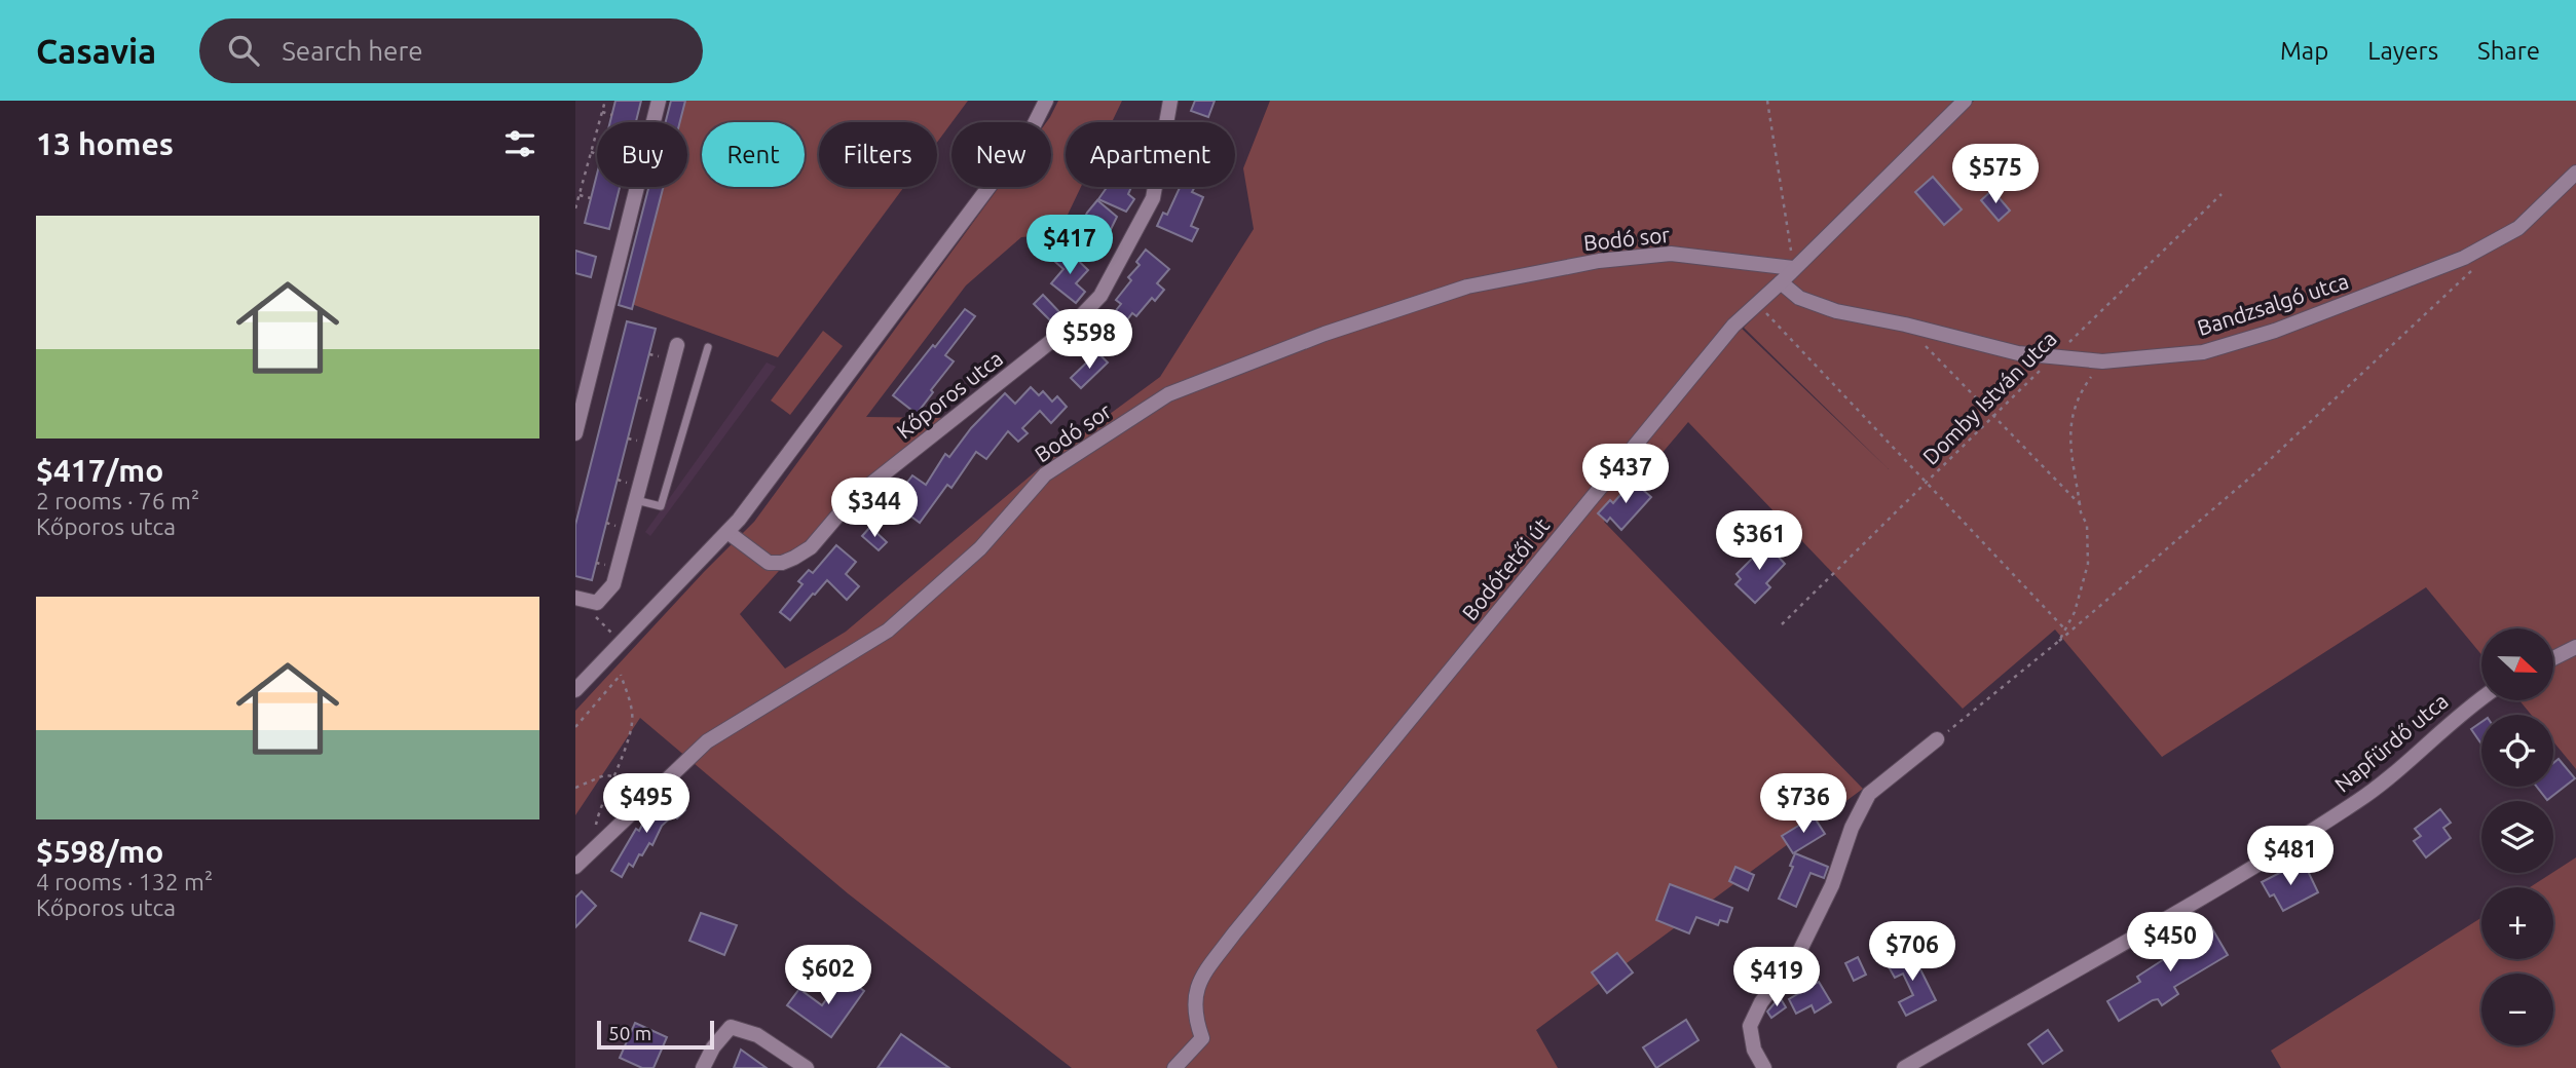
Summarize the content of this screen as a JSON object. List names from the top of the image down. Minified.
{"streets":{"street":["Bodó sor","Bandzsalgó utca","Kőporos utca","Bodótetői út","Napfürdő utca"],"path":["Domby István utca"]},"crossings":[["Bodó sor","Bodótetői út"],["Bandzsalgó utca","Domby István utca"],["Bandzsalgó utca","Bodótetői út"]],"scale_bar":"50 m","north":"right","page":{"header":"Casavia","search":"Search here","nav":["Map","Layers","Share"],"heading":"13 homes","chip":["Buy","Rent","Filters","New","Apartment"],"price":["$575","$417","$598","$437","$344","$361","$495","$736","$481","$450","$706","$602","$419"],"list":[{"name":"$417/mo","note":"2 rooms · 76 m² · Kőporos utca"},{"name":"$598/mo","note":"4 rooms · 132 m² · Kőporos utca"}],"map_buttons":["+","−"],"scale":"50 m"}}
